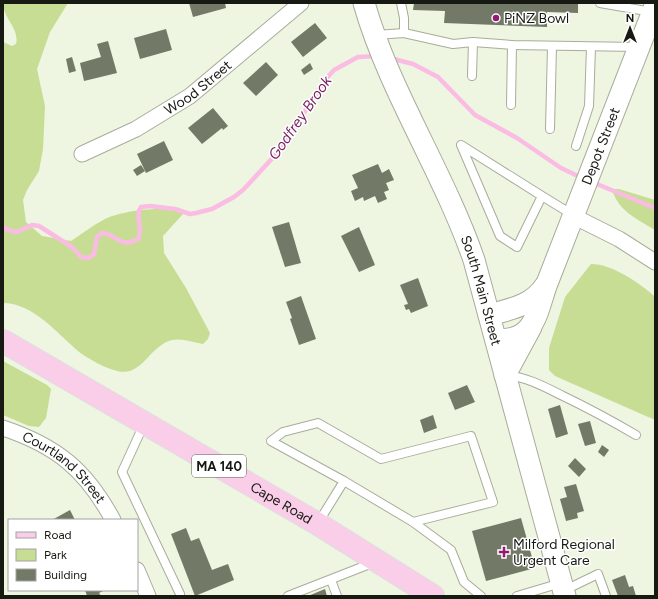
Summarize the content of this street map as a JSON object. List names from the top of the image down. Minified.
{"streets":{"main road":["Depot Street","South Main Street","MA 140","Cape Road"],"street":["Wood Street","Courtland Street"]},"crossings":[["Depot Street","South Main Street"]],"water":["Godfrey Brook"],"places":{"other":["PiNZ Bowl"],"health":["Milford Regional Urgent Care"]},"legend":["Road","Park","Building"],"north":"top"}
